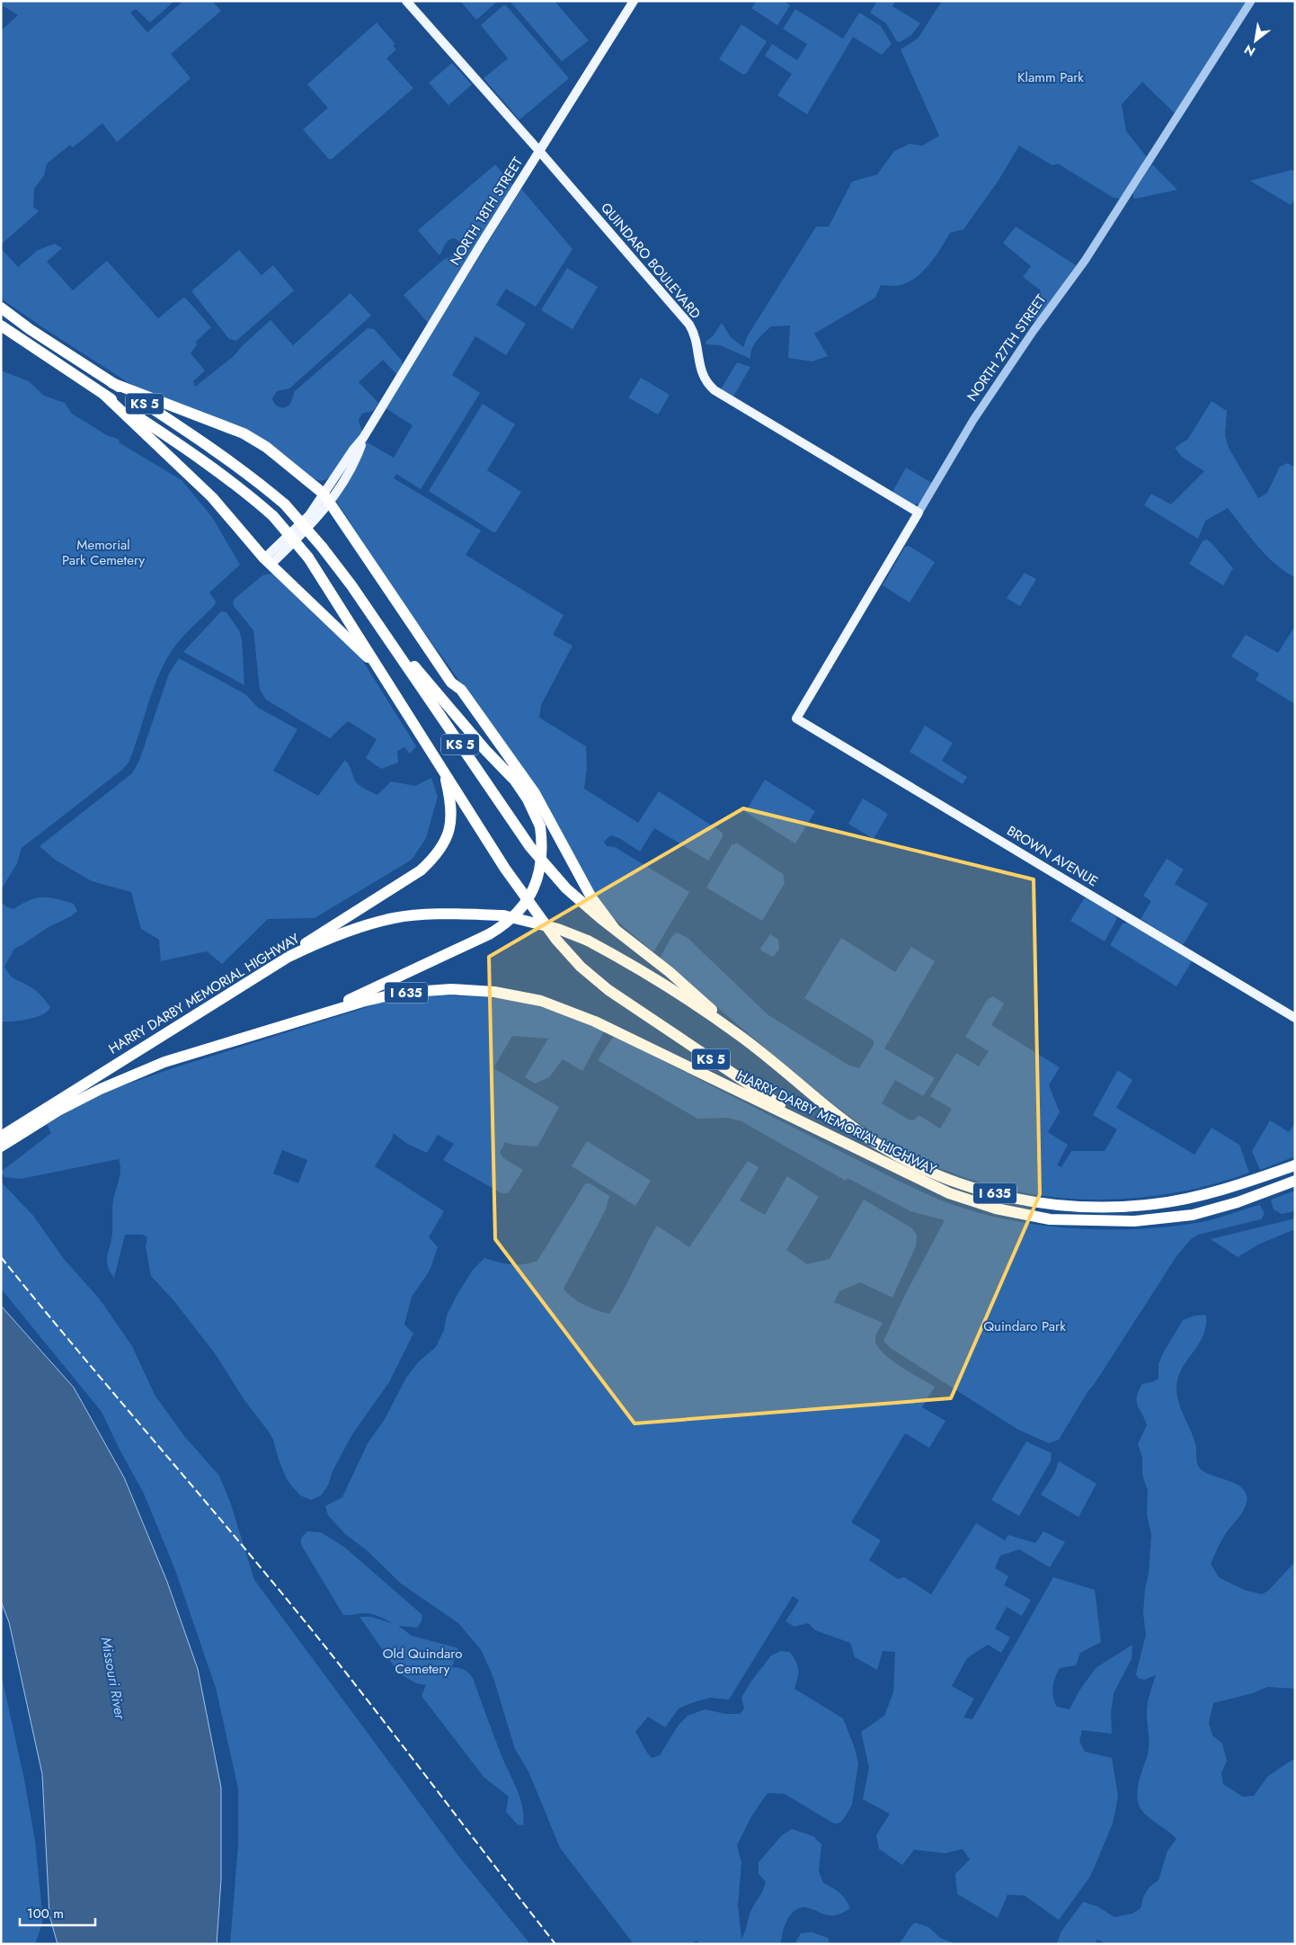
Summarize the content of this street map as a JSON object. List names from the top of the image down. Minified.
{"streets":{"highway":["KS 5","I 635","HARRY DARBY MEMORIAL HIGHWAY"],"main road":["NORTH 18TH STREET","QUINDARO BOULEVARD","NORTH 27TH STREET","BROWN AVENUE"]},"crossings":[["NORTH 18TH STREET","QUINDARO BOULEVARD"],["QUINDARO BOULEVARD","NORTH 27TH STREET"],["NORTH 27TH STREET","BROWN AVENUE"],["KS 5","HARRY DARBY MEMORIAL HIGHWAY"]],"water":["Missouri River"],"parks":["Klamm Park","Memorial Park Cemetery","Quindaro Park","Old Quindaro Cemetery"],"scale_bar":"100 m","north":"bottom left"}
